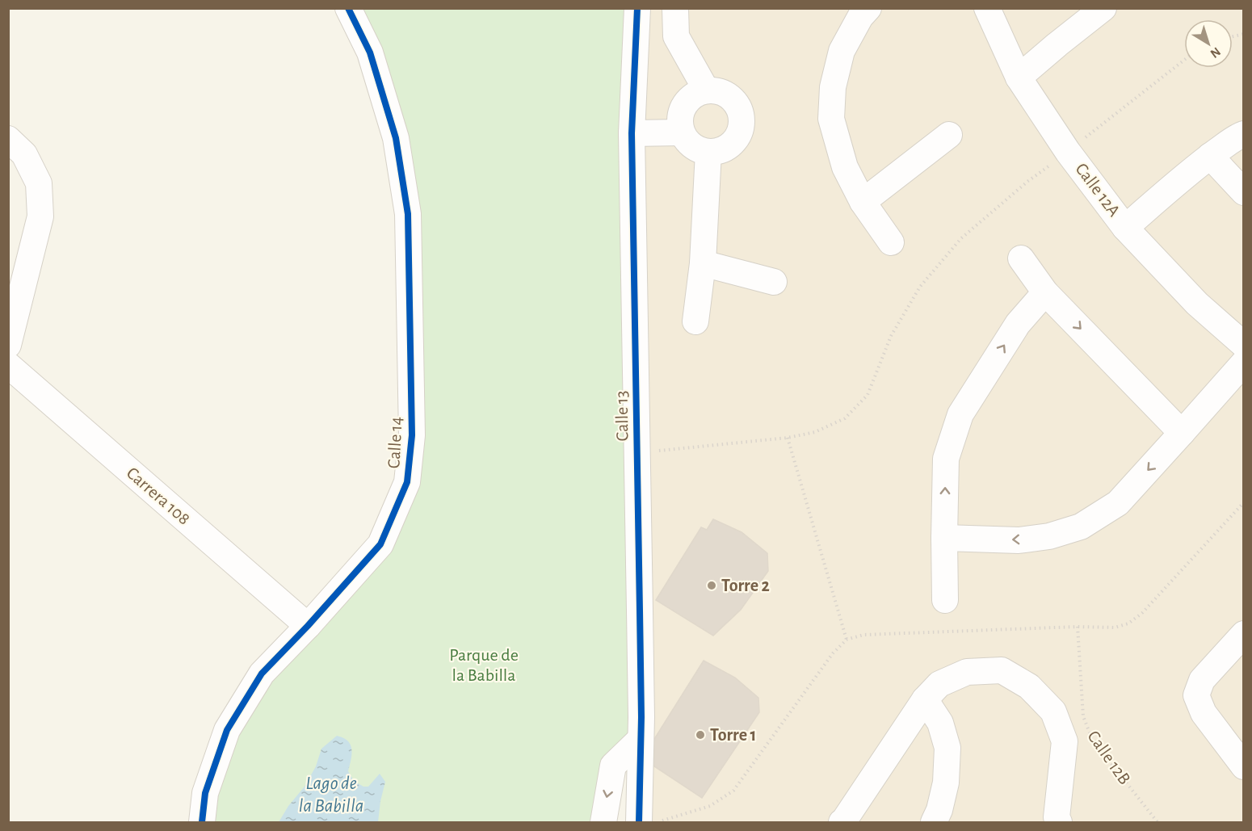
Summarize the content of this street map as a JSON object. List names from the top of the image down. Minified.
{"streets":{"street":["Calle 12A","Calle 13","Calle 14","Carrera 108"],"path":["Calle 12B"]},"crossings":[["Calle 14","Carrera 108"]],"water":["Lago de la Babilla"],"parks":["Parque de la Babilla"],"places":["Torre 2","Torre 1"],"north":"bottom right"}
